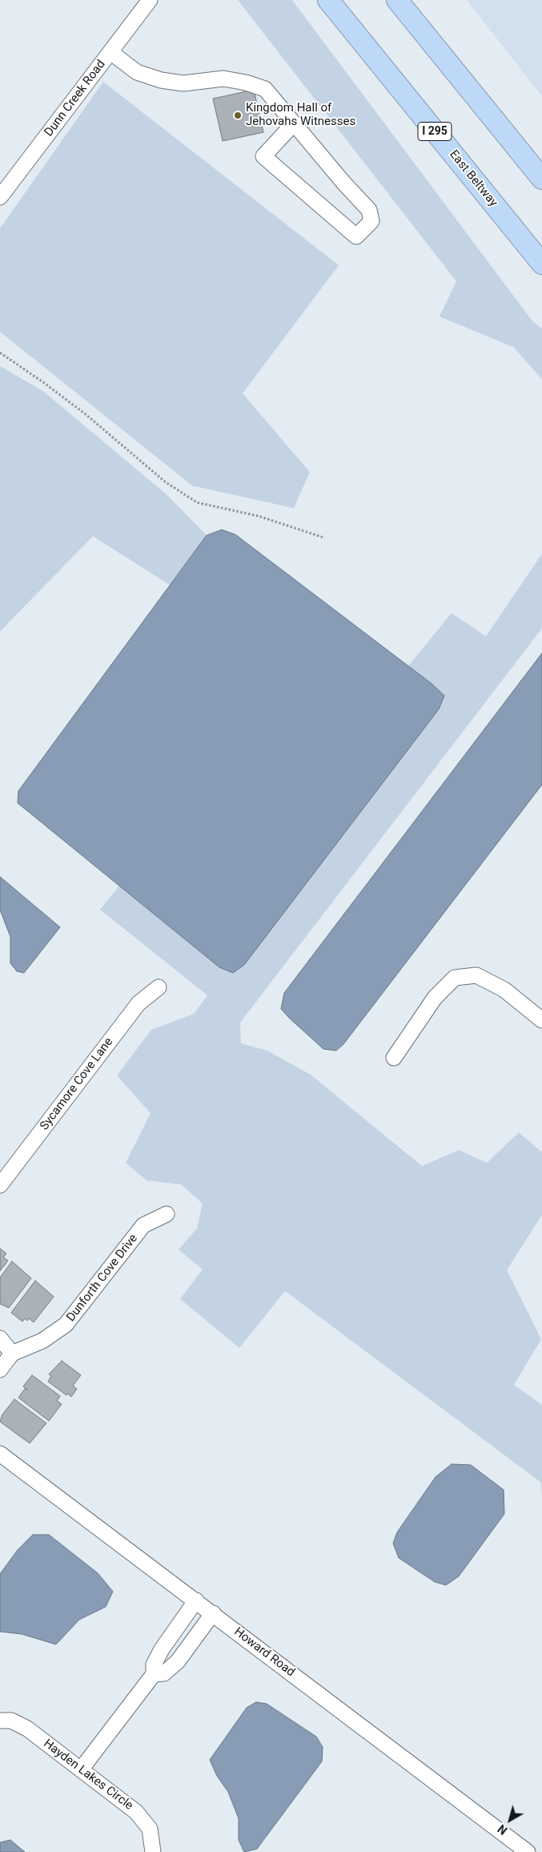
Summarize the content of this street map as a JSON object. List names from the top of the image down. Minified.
{"streets":{"highway":["I 295","East Beltway"],"street":["Dunn Creek Road","Sycamore Cove Lane","Dunforth Cove Drive","Howard Road","Hayden Lakes Circle"]},"places":["Kingdom Hall of Jehovahs Witnesses"],"north":"bottom left"}
